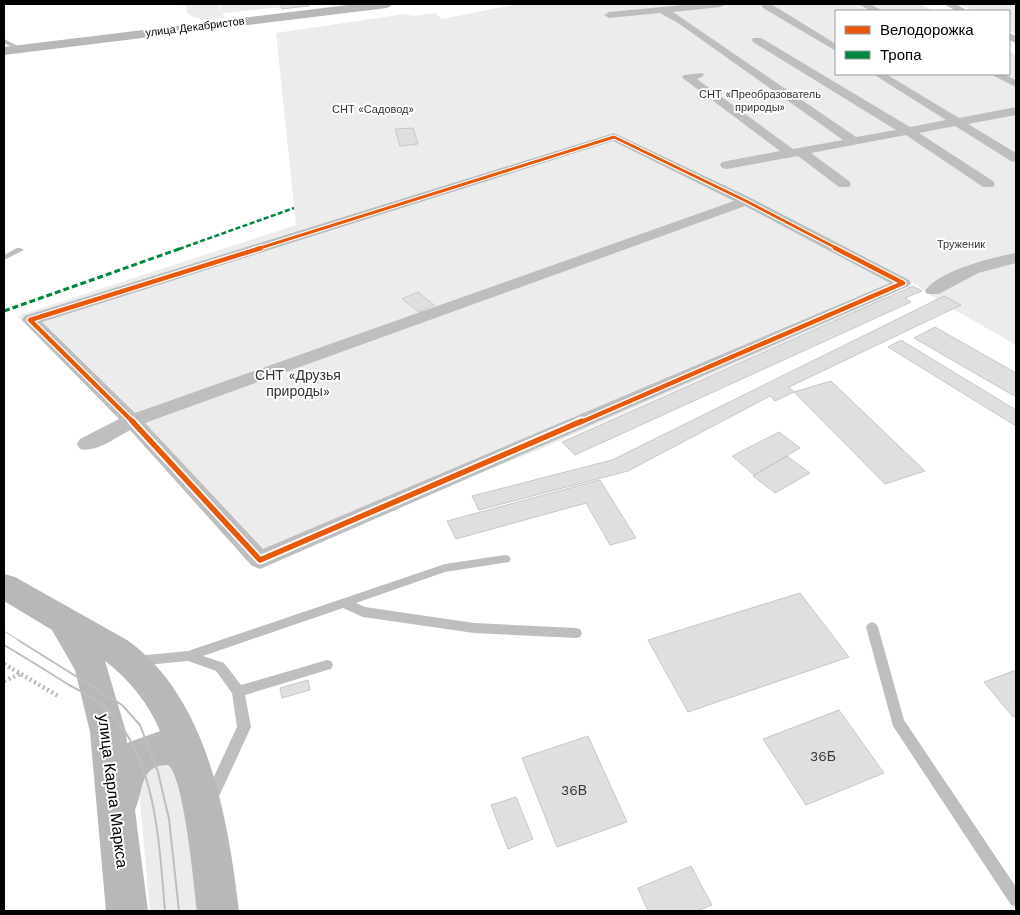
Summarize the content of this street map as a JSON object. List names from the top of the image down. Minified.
{"streets":{"street":["улица Декабристов","улица Карла Маркса"]},"parks":["СНТ «Преобразователь природы»","СНТ «Садовод»","Труженик","СНТ «Друзья природы»"],"house_numbers":["36Б","36В"],"legend":["Велодорожка","Тропа"]}
